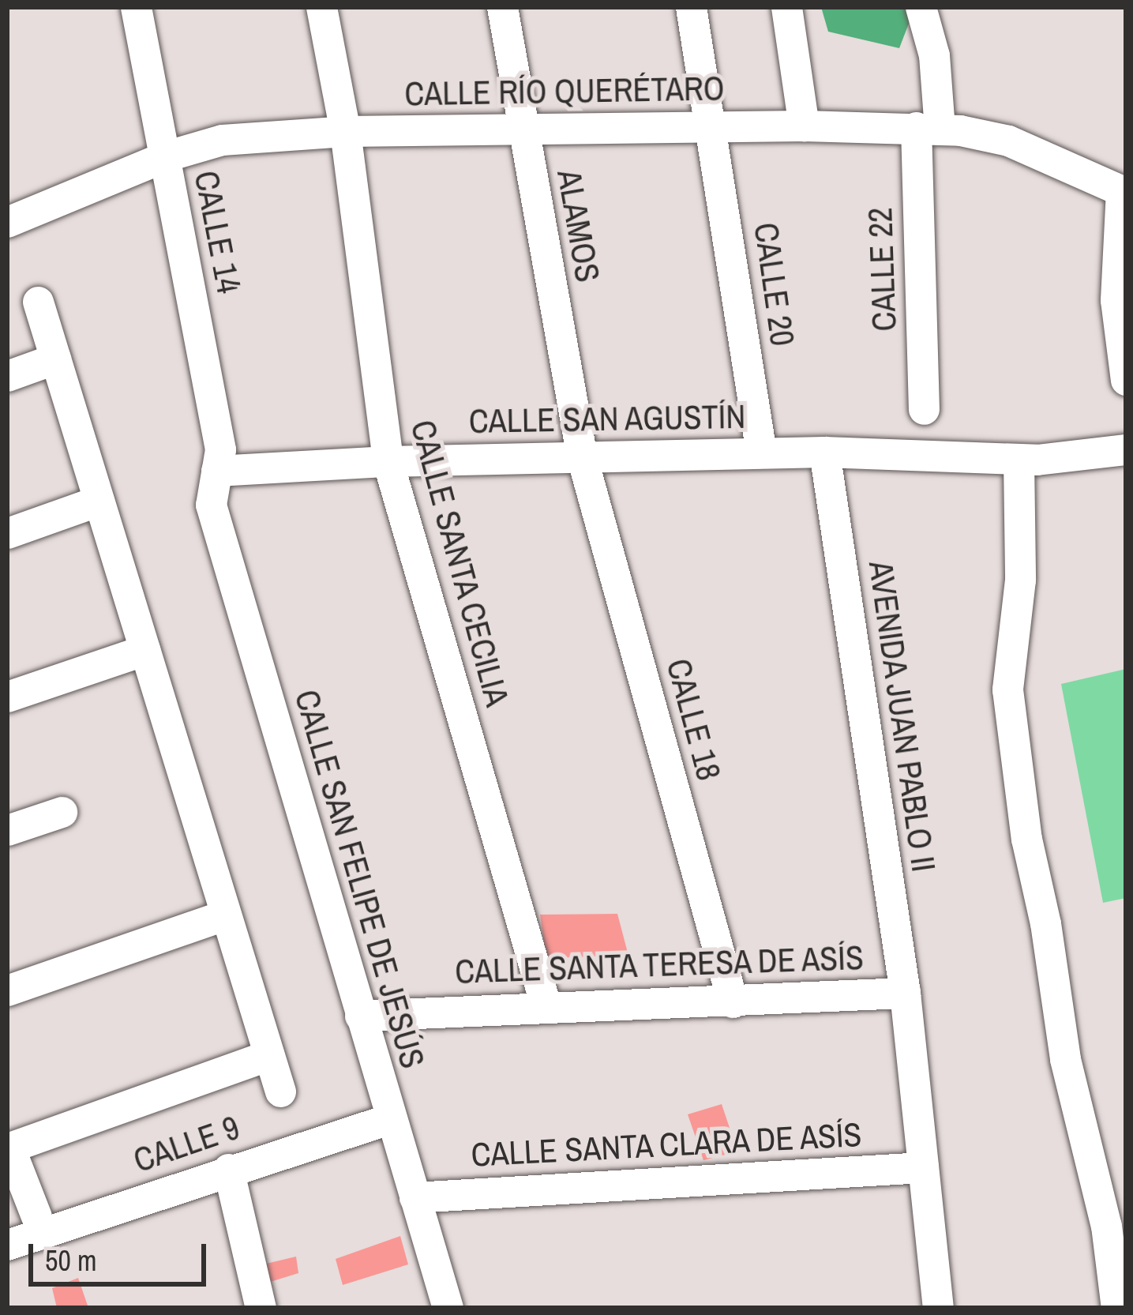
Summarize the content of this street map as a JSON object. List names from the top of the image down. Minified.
{"streets":{"street":["CALLE RÍO QUERÉTARO","ALAMOS","CALLE 14","CALLE 22","CALLE 20","CALLE SAN AGUSTÍN","CALLE SANTA CECILIA","AVENIDA JUAN PABLO II","CALLE 18","CALLE SAN FELIPE DE JESÚS","CALLE SANTA TERESA DE ASÍS","CALLE 9","CALLE SANTA CLARA DE ASÍS"]},"crossings":[["CALLE RÍO QUERÉTARO","ALAMOS"],["CALLE RÍO QUERÉTARO","CALLE 14"],["CALLE RÍO QUERÉTARO","CALLE 22"],["CALLE RÍO QUERÉTARO","CALLE 20"],["CALLE RÍO QUERÉTARO","CALLE SANTA CECILIA"],["ALAMOS","CALLE SAN AGUSTÍN"],["ALAMOS","CALLE 18"],["CALLE 14","CALLE SAN AGUSTÍN"],["CALLE 14","CALLE SAN FELIPE DE JESÚS"],["CALLE 20","CALLE SAN AGUSTÍN"],["CALLE SAN AGUSTÍN","CALLE SANTA CECILIA"],["CALLE SAN AGUSTÍN","AVENIDA JUAN PABLO II"],["CALLE SAN AGUSTÍN","CALLE 18"],["CALLE SAN AGUSTÍN","CALLE SAN FELIPE DE JESÚS"],["CALLE SANTA CECILIA","CALLE SANTA TERESA DE ASÍS"],["AVENIDA JUAN PABLO II","CALLE SANTA TERESA DE ASÍS"],["AVENIDA JUAN PABLO II","CALLE SANTA CLARA DE ASÍS"],["CALLE 18","CALLE SANTA TERESA DE ASÍS"],["CALLE SAN FELIPE DE JESÚS","CALLE SANTA TERESA DE ASÍS"],["CALLE SAN FELIPE DE JESÚS","CALLE 9"],["CALLE SAN FELIPE DE JESÚS","CALLE SANTA CLARA DE ASÍS"]],"scale_bar":"50 m"}
